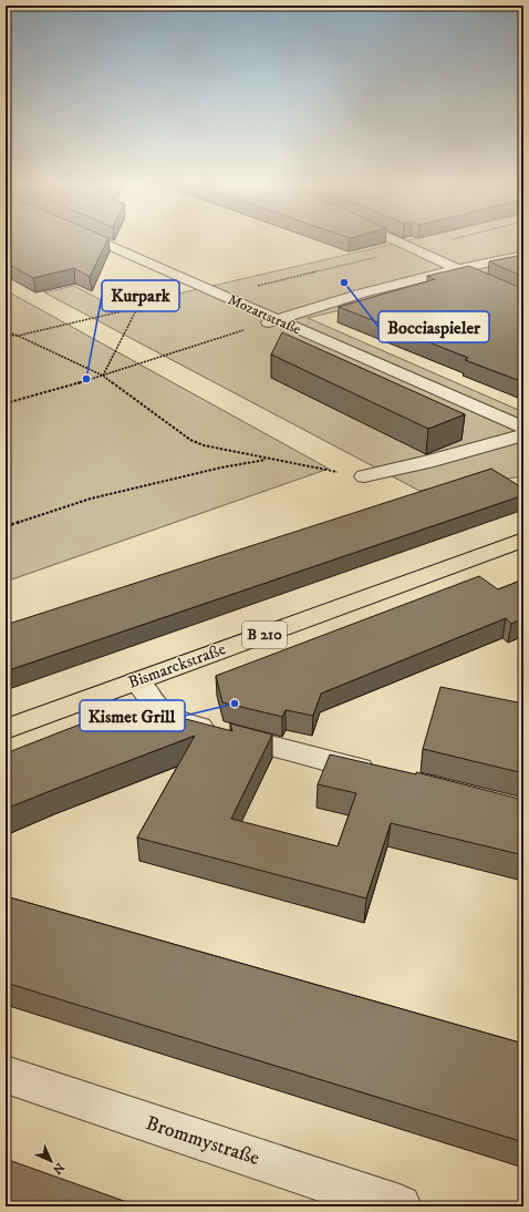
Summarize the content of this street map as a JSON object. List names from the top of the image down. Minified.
{"streets":{"main road":["B 210","Bismarckstraße"],"street":["Mozartstraße","Brommystraße"]},"places":["Bocciaspieler","Kurpark","Kismet Grill"],"north":"bottom right"}
